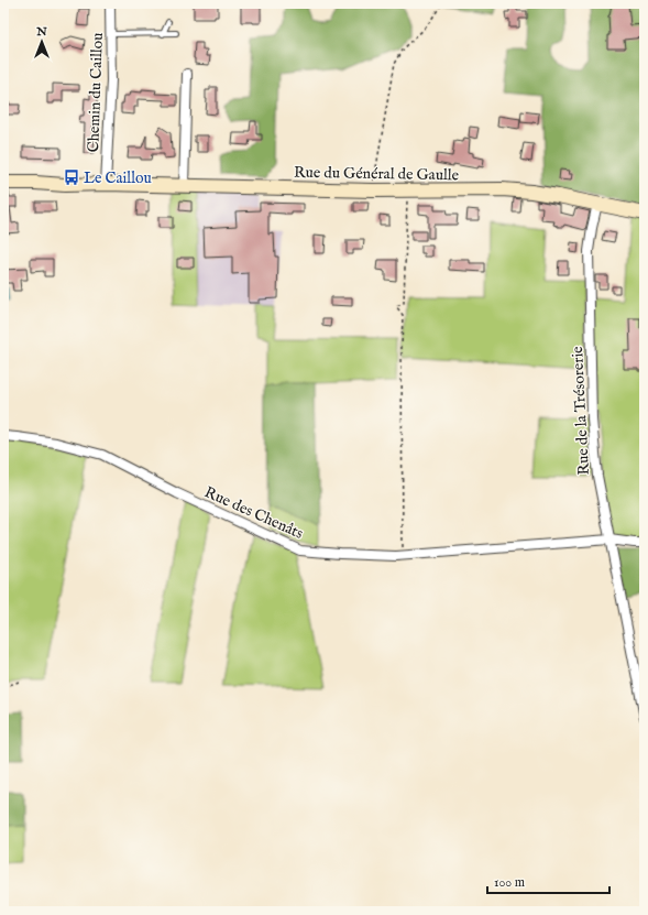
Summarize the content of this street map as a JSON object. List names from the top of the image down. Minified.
{"streets":{"main road":["Rue du Général de Gaulle"],"street":["Chemin du Caillou","Rue de la Trésorerie","Rue des Chenâts"]},"crossings":[["Chemin du Caillou","Rue du Général de Gaulle"],["Rue du Général de Gaulle","Rue de la Trésorerie"],["Rue de la Trésorerie","Rue des Chenâts"]],"places":{"bus stop":["Le Caillou"]},"scale_bar":"100 m","north":"top"}
